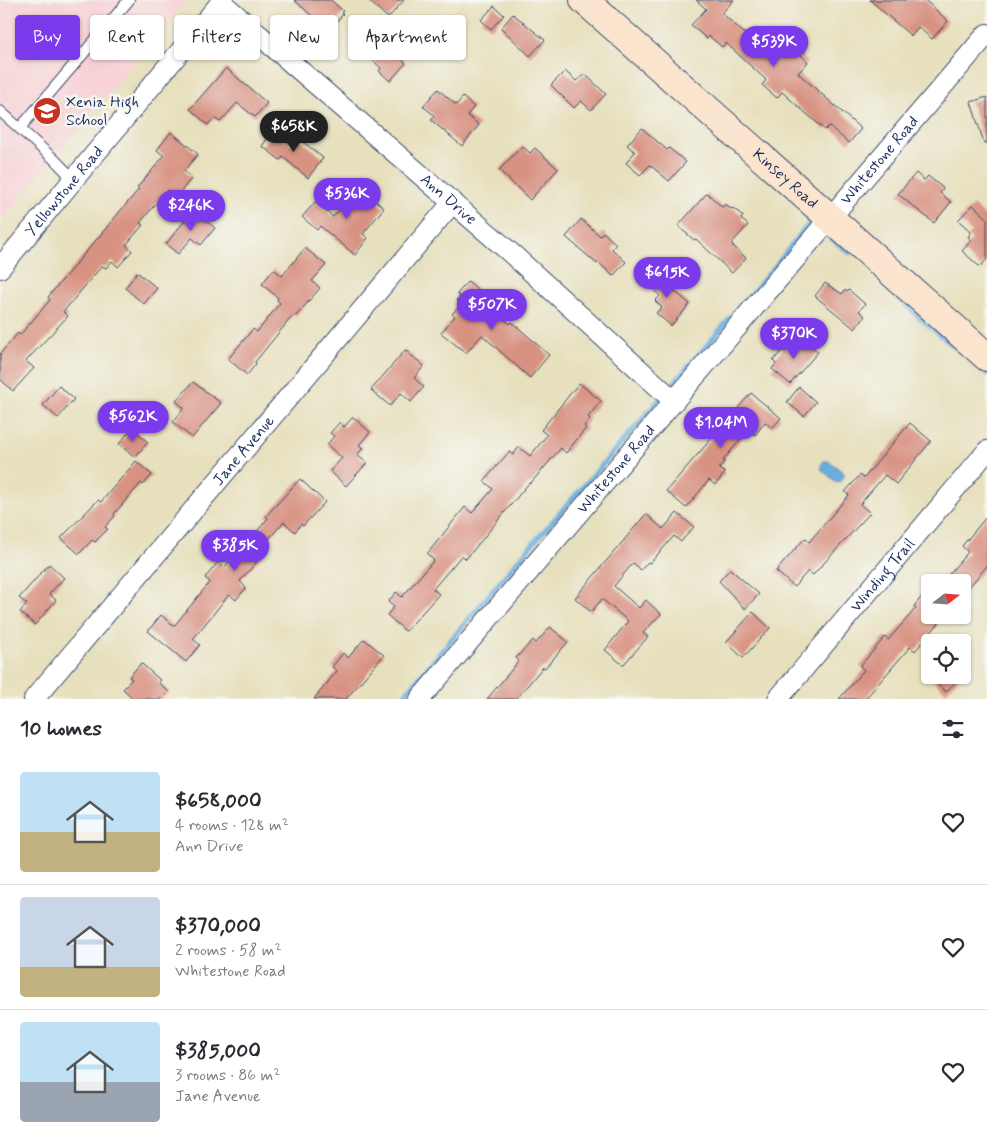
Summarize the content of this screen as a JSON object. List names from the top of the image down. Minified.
{"streets":{"street":["Whitestone Road","Kinsey Road","Yellowstone Road","Ann Drive","Jane Avenue","Winding Trail"]},"crossings":[["Whitestone Road","Kinsey Road"],["Whitestone Road","Ann Drive"],["Yellowstone Road","Ann Drive"],["Ann Drive","Jane Avenue"]],"places":{"school or university":["Xenia High School"]},"north":"right","page":{"chip":["Buy","Rent","Filters","New","Apartment"],"price":["$539K","$658K","$536K","$246K","$615K","$507K","$370K","$562K","$1.04M","$385K"],"heading":"10 homes","list":[{"name":"$658,000","note":"4 rooms · 128 m² · Ann Drive"},{"name":"$370,000","note":"2 rooms · 58 m² · Whitestone Road"},{"name":"$385,000","note":"3 rooms · 86 m² · Jane Avenue"}]}}
